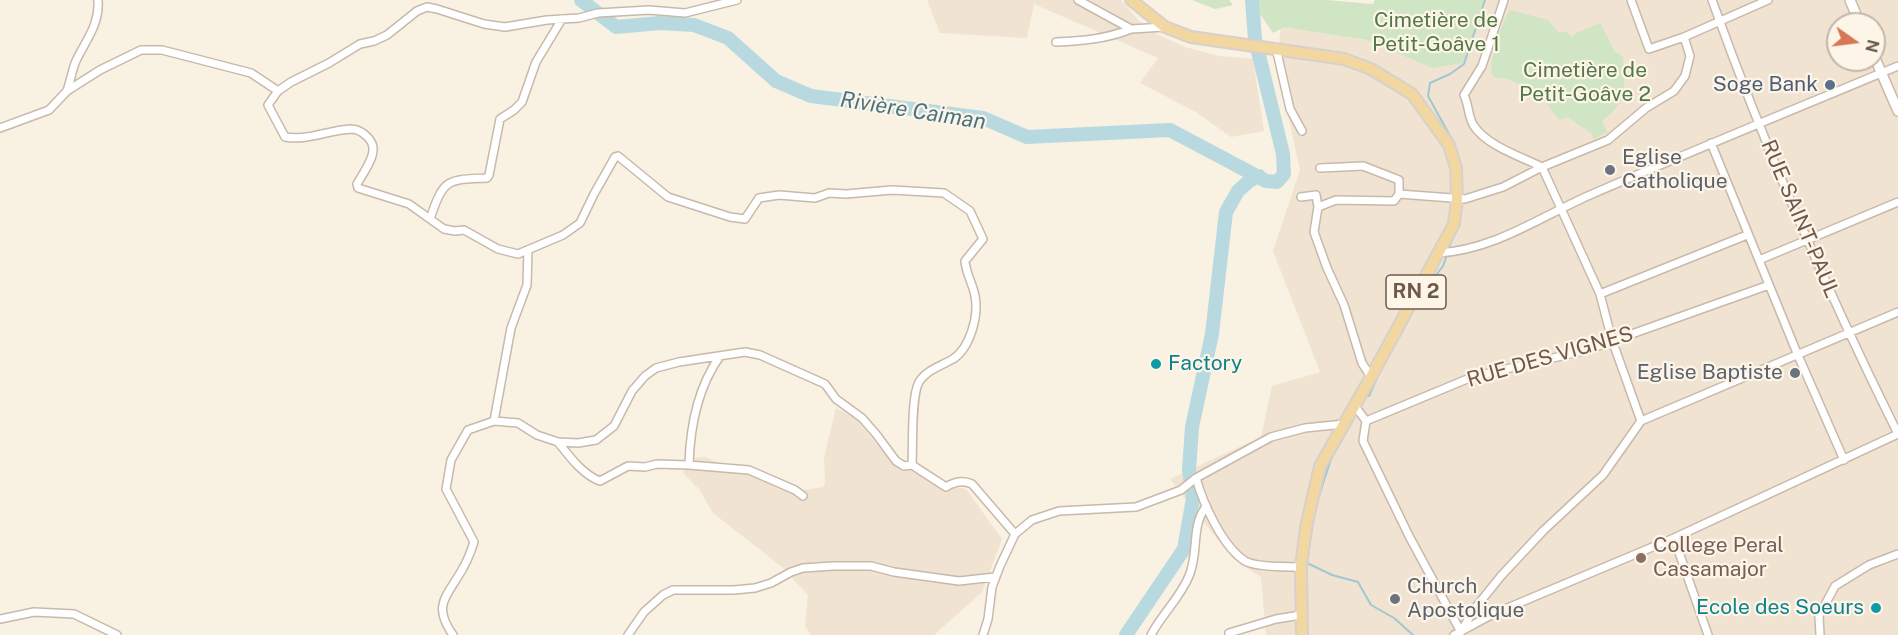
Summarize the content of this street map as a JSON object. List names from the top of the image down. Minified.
{"streets":{"main road":["RN 2"],"street":["RUE SAINT-PAUL","RUE DES VIGNES"]},"water":["Rivière Caiman"],"parks":["Cimetière de Petit-Goâve 1","Cimetière de Petit-Goâve 2"],"places":["Soge Bank","Eglise Catholique","Factory","Eglise Baptiste","College Peral Cassamajor","Church Apostolique","Ecole des Soeurs"],"north":"right"}
